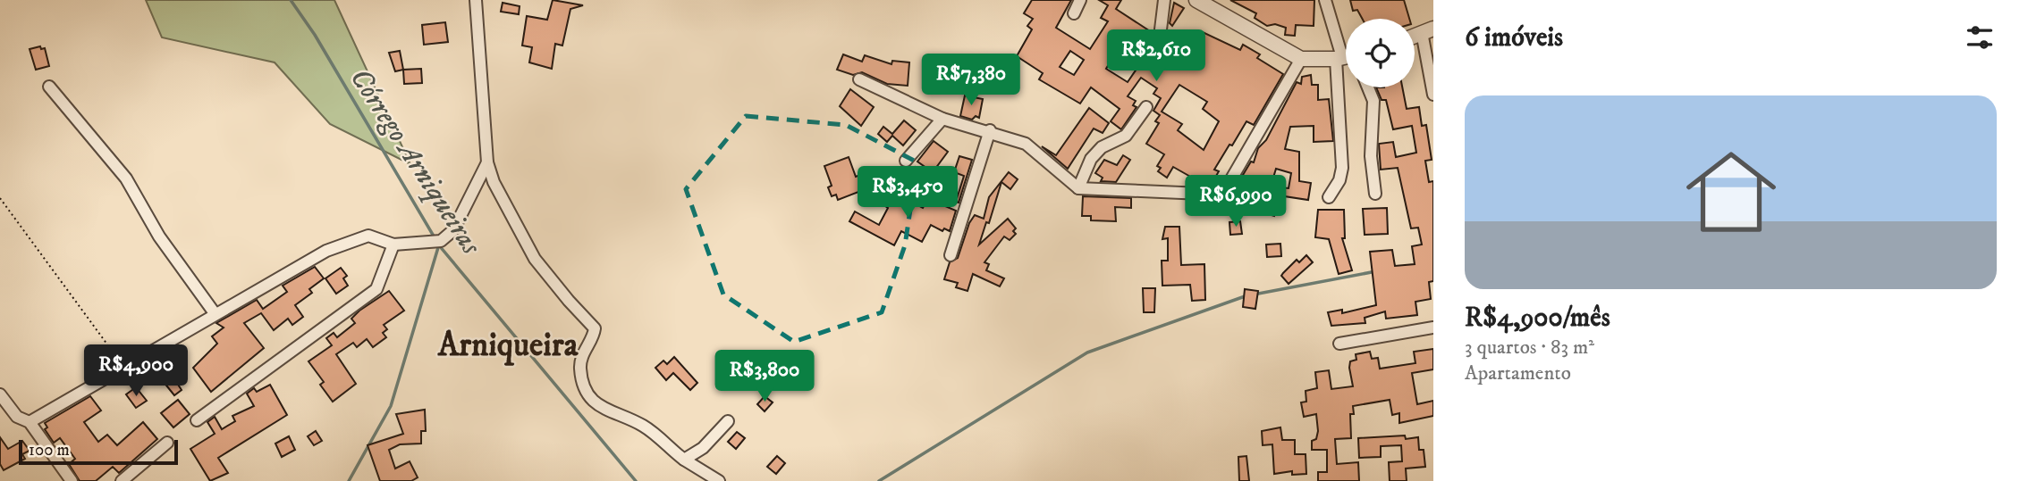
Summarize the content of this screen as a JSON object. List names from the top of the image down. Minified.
{"districts":["Arniqueira"],"water":["Córrego Arniqueiras"],"scale_bar":"100 m","page":{"heading":"6 imóveis","price":["R$2,610","R$7,380","R$3,450","R$6,990","R$4,900","R$3,800"],"list":[{"name":"R$4,900/mês","note":"3 quartos · 83 m² · Apartamento"}],"scale":"100 m"}}
